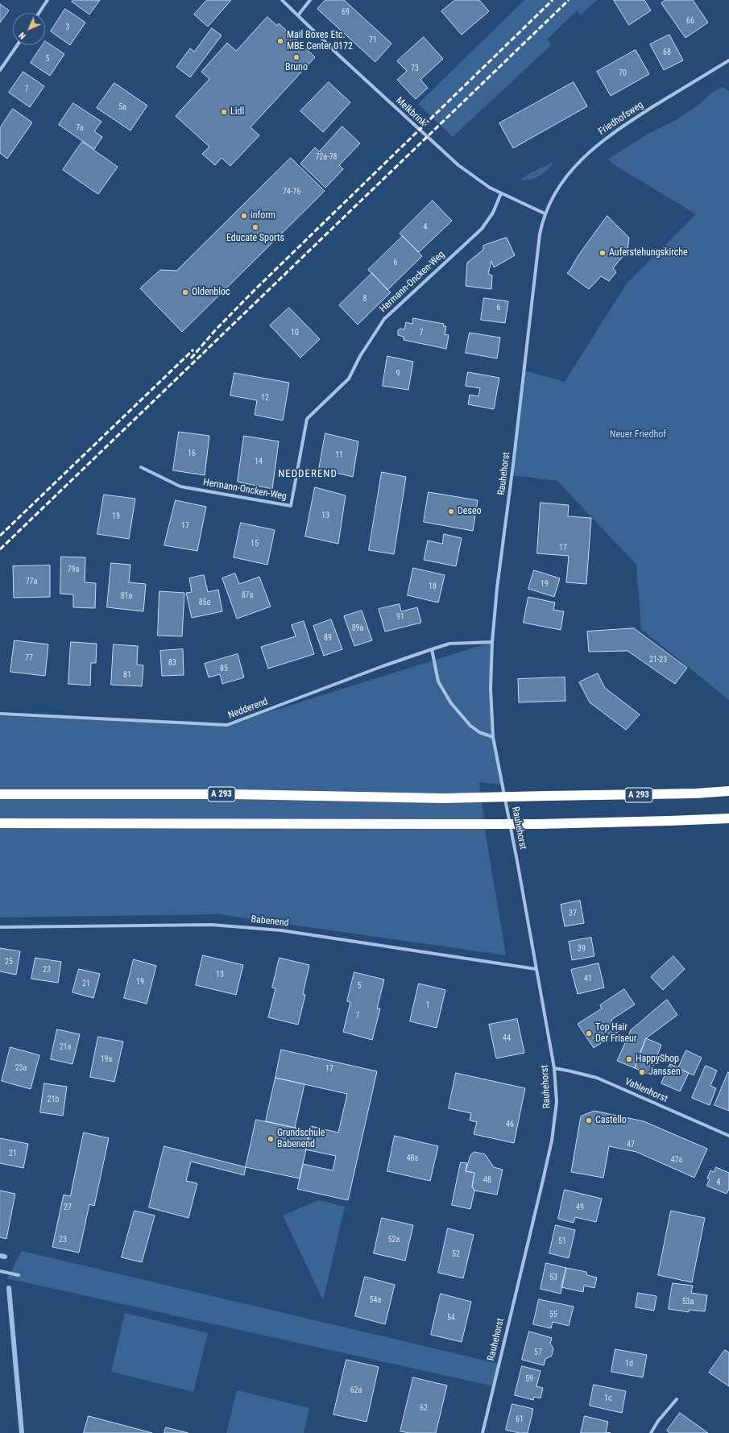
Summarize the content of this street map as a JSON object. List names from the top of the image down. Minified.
{"streets":{"highway":["A 293"],"street":["Melkbrink","Friedhofsweg","Hermann-Oncken-Weg","Rauhehorst","Nedderend","Babenend","Vahlenhorst"]},"crossings":[["Melkbrink","Friedhofsweg"],["Melkbrink","Hermann-Oncken-Weg"],["Melkbrink","Rauhehorst"],["Friedhofsweg","Rauhehorst"],["Rauhehorst","Nedderend"],["Rauhehorst","Babenend"],["Rauhehorst","Vahlenhorst"]],"districts":["NEDDEREND"],"parks":["Neuer Friedhof"],"places":["Mail Boxes Etc. MBE Center 0172","Bruno","Lidl","inform","Educate Sports","Auferstehungskirche","Oldenbloc","Deseo","Top Hair Der Friseur","HappyShop","Janssen","Castello","Grundschule Babenend"],"house_numbers":["69","66","3","71","68","5","73","70","7","5a","7a","72a-78","74-76","4","6","8","6","10","7","9","12","16","11","14","13","19","17","15","17","79a","77a","19","18","87a","81a","85a","91","89a","89","77","21-23","83","85","81","37","39","25","23","13","41","19","21","5","1","7","44","21a","19a","23a","17","21b","46","47","21","48a","47a","48","4","27","49","23","52a","51","52","53","54a","53a","55","54","57","1d","59","62a","1c","62","61"],"north":"bottom left"}
